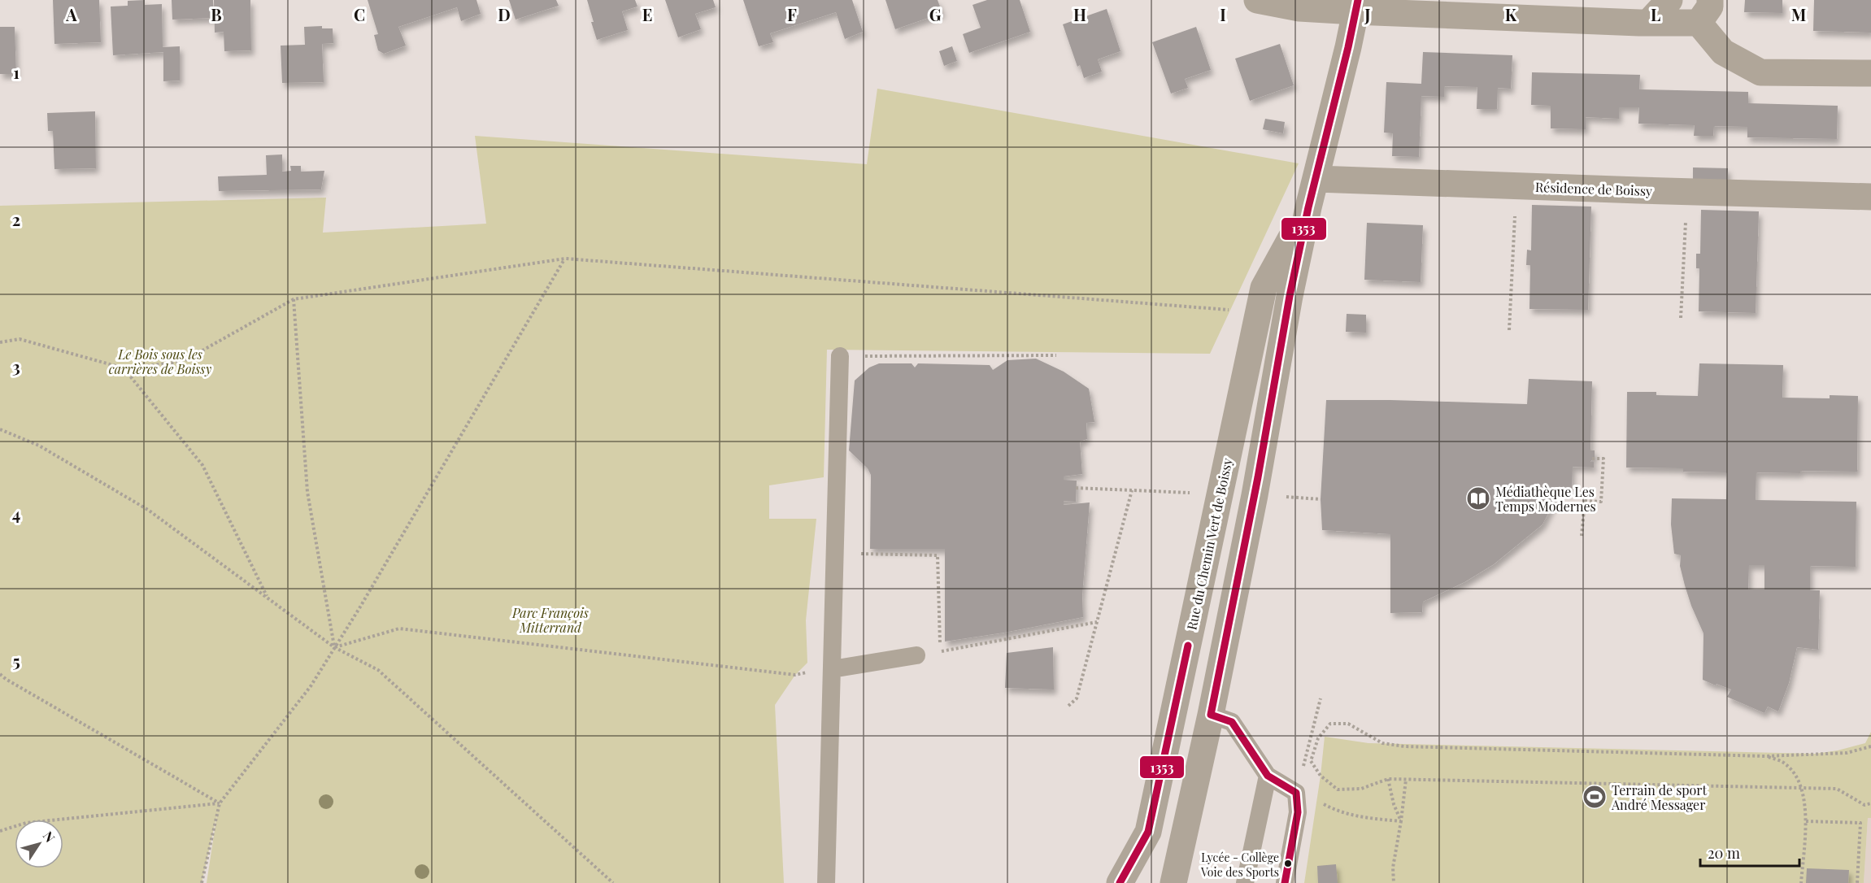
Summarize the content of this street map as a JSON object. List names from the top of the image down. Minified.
{"streets":{"street":["Résidence de Boissy","Rue du Chemin Vert de Boissy"]},"crossings":[["Résidence de Boissy","Rue du Chemin Vert de Boissy"]],"parks":["Le Bois sous les carrières de Boissy","Parc François Mitterrand"],"places":{"library":["Médiathèque Les Temps Modernes"],"sports":["Terrain de sport André Messager"],"other":["Lycée - Collège Voie des Sports"]},"lines":["transit line 1353"],"scale_bar":"20 m","north":"top right","grid":{"columns":["A","B","C","D","E","F","G","H","I","J","K","L","M"],"rows":["1","2","3","4","5"]}}
